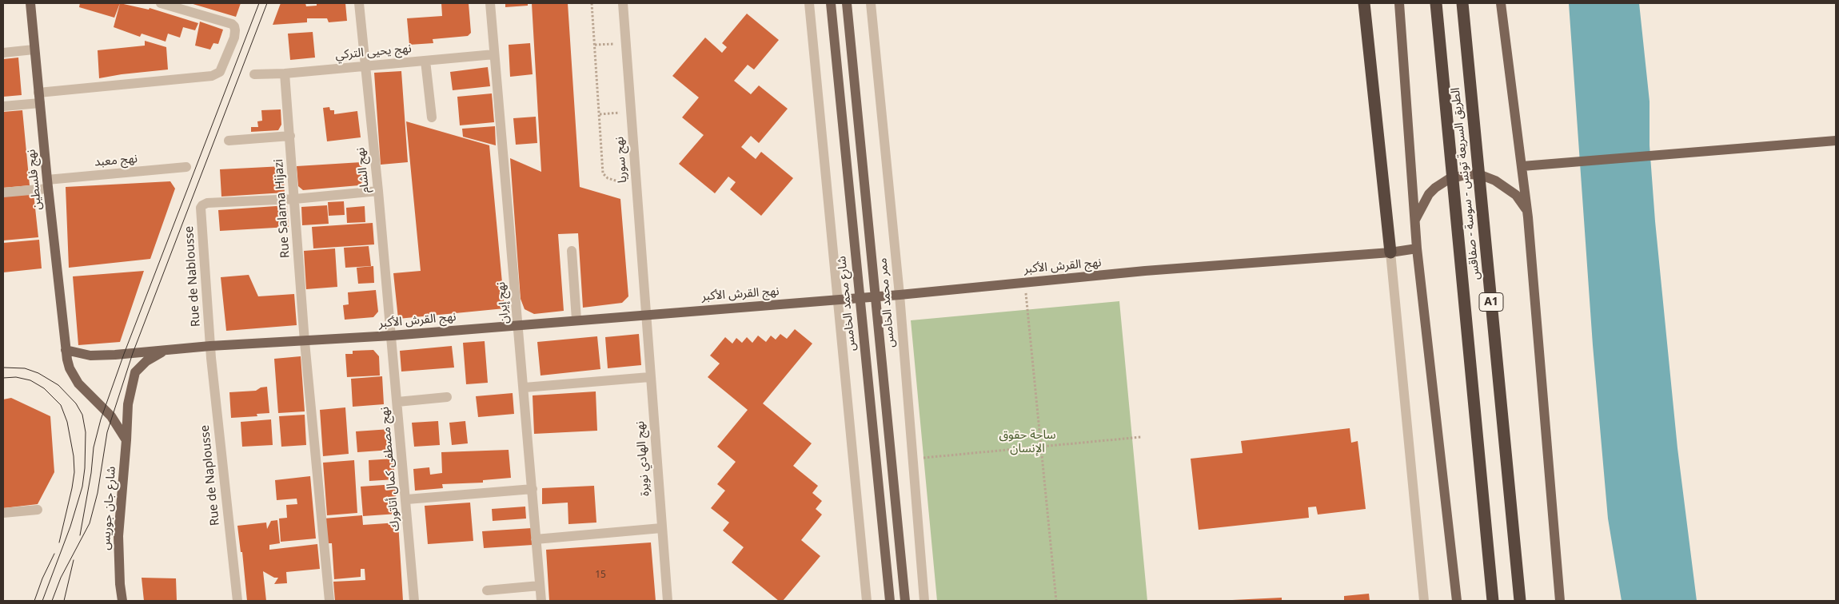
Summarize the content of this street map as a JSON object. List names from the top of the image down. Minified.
{"streets":{"highway":["الطريق السريعة تونس - سوسة - صفاقس","A1"],"main road":["نهج فلسطين","نهج القرش الأكبر","شارع محمد الخامس","شارع جان جوريس"],"street":["نهج يحيى التركي","نهج سوريا","نهج معبد","نهج الشام","Rue Salama Hijazi","Rue de Nablousse","نهج إيران","ممر محمد الخامس","نهج الهادي نويرة","نهج مصطفى كمال أتاتورك","Rue de Naplousse"]},"crossings":[["نهج يحيى التركي","نهج الشام"],["نهج يحيى التركي","Rue Salama Hijazi"],["نهج يحيى التركي","نهج إيران"],["نهج سوريا","نهج القرش الأكبر"],["نهج سوريا","نهج الهادي نويرة"],["نهج معبد","نهج فلسطين"],["نهج الشام","نهج القرش الأكبر"],["نهج الشام","نهج مصطفى كمال أتاتورك"],["نهج فلسطين","نهج القرش الأكبر"],["نهج فلسطين","شارع جان جوريس"],["Rue Salama Hijazi","نهج القرش الأكبر"],["Rue Salama Hijazi","Rue de Nablousse"],["نهج القرش الأكبر","Rue de Nablousse"],["نهج القرش الأكبر","نهج إيران"],["نهج القرش الأكبر","ممر محمد الخامس"],["نهج القرش الأكبر","شارع محمد الخامس"],["نهج القرش الأكبر","نهج الهادي نويرة"],["نهج القرش الأكبر","نهج مصطفى كمال أتاتورك"],["نهج القرش الأكبر","Rue de Naplousse"],["نهج القرش الأكبر","شارع جان جوريس"],["Rue de Nablousse","Rue de Naplousse"]],"parks":["ساحة حقوق الإنسان"],"house_numbers":["15"]}
